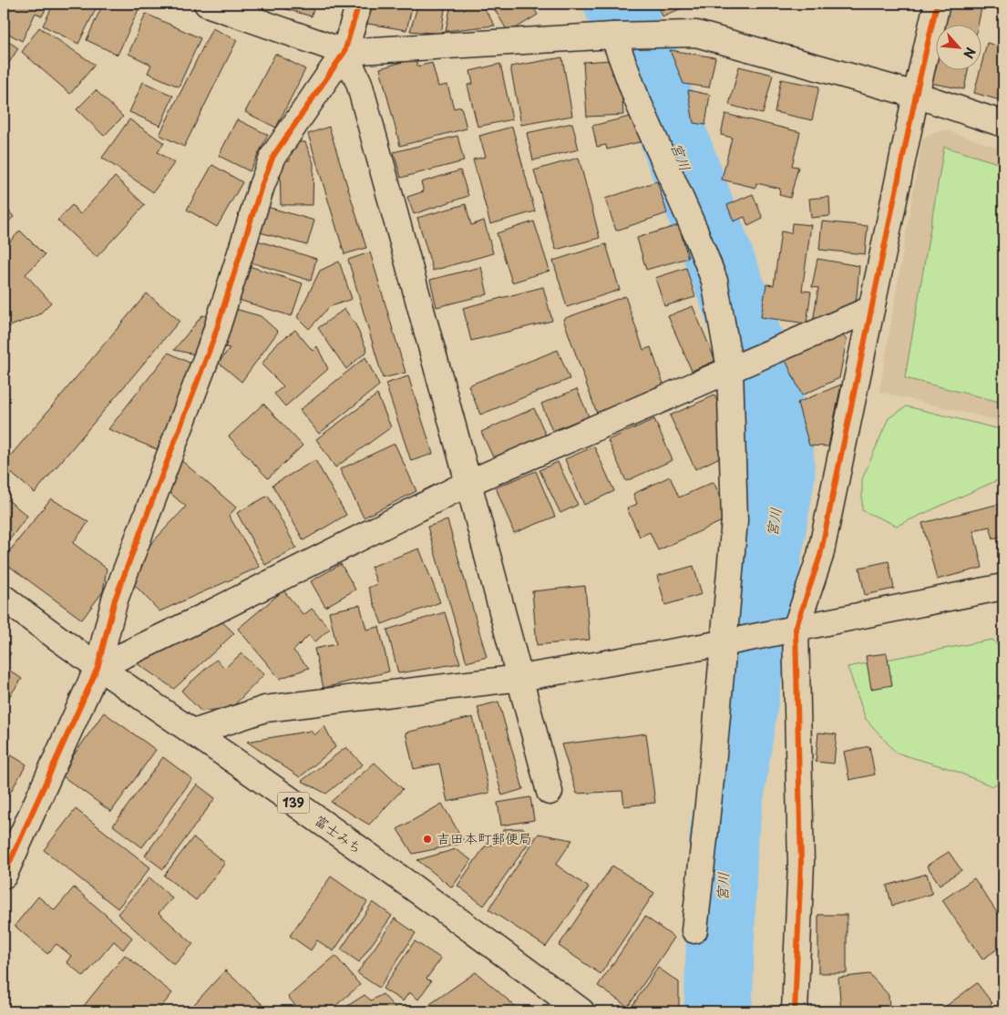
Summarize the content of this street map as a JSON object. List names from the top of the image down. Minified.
{"streets":{"main road":["139","富士みち"]},"water":["宮川"],"places":["吉田本町郵便局"],"north":"bottom right"}
